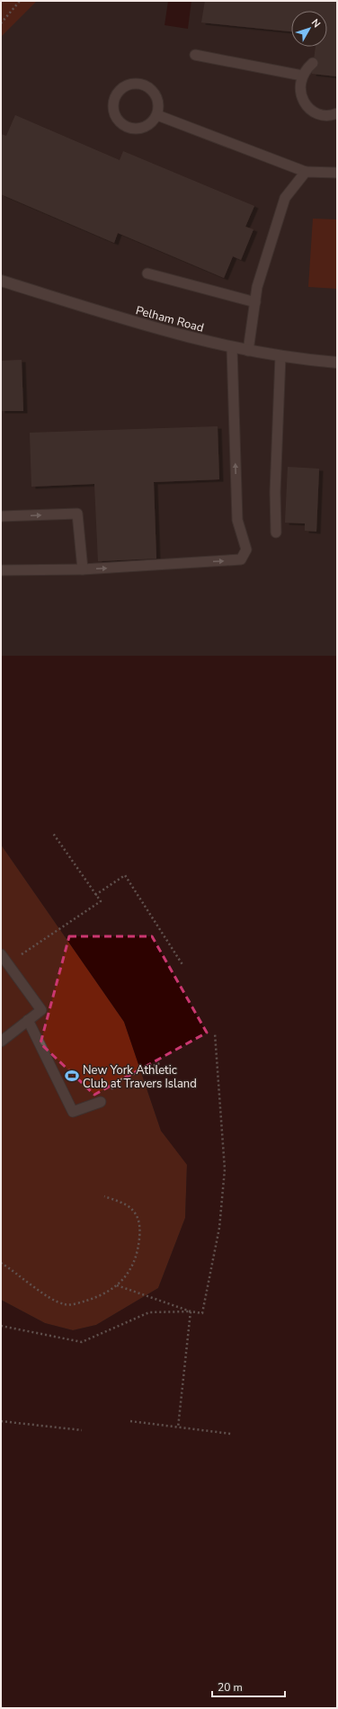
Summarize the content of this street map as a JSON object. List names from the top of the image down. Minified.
{"streets":{"main road":["Pelham Road"]},"places":{"sports":["New York Athletic Club at Travers Island"]},"scale_bar":"20 m","north":"top right"}
